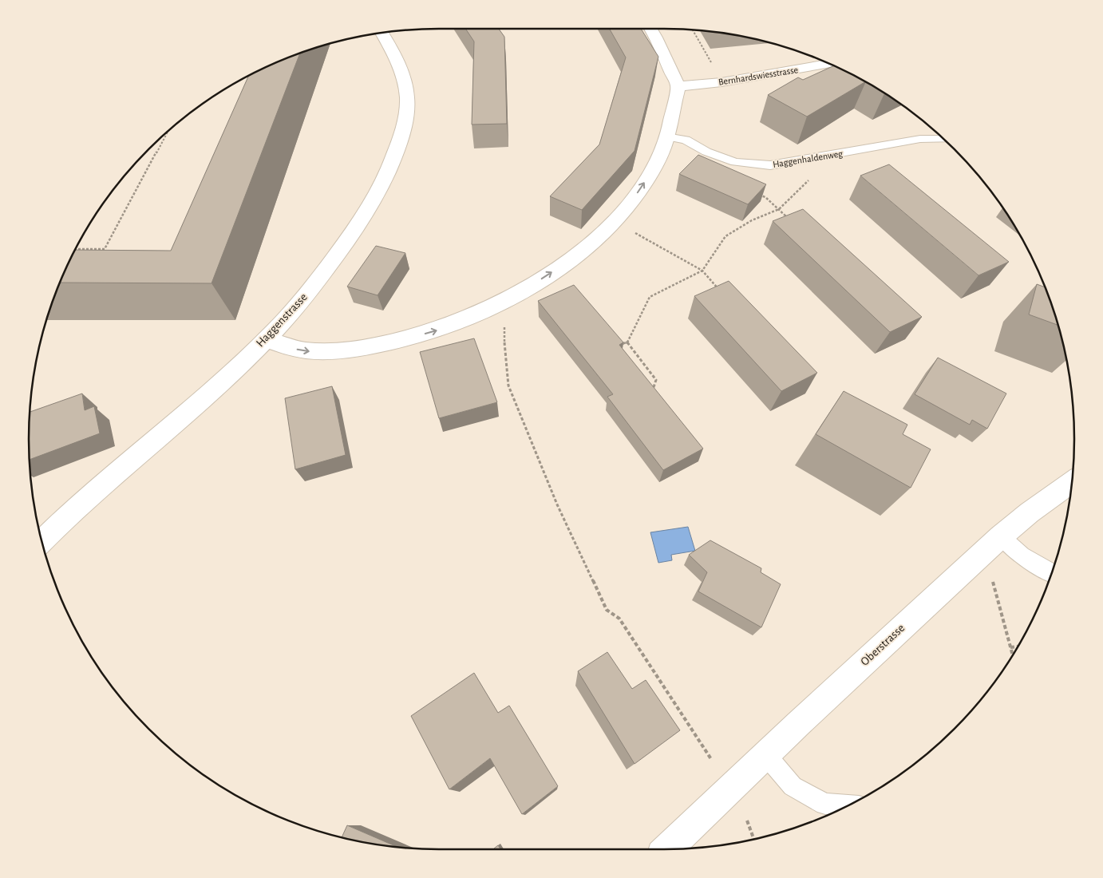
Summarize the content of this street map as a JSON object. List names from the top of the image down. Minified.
{"streets":{"street":["Bernhardswiesstrasse","Haggenstrasse","Oberstrasse"],"lane":["Haggenhaldenweg"]}}
